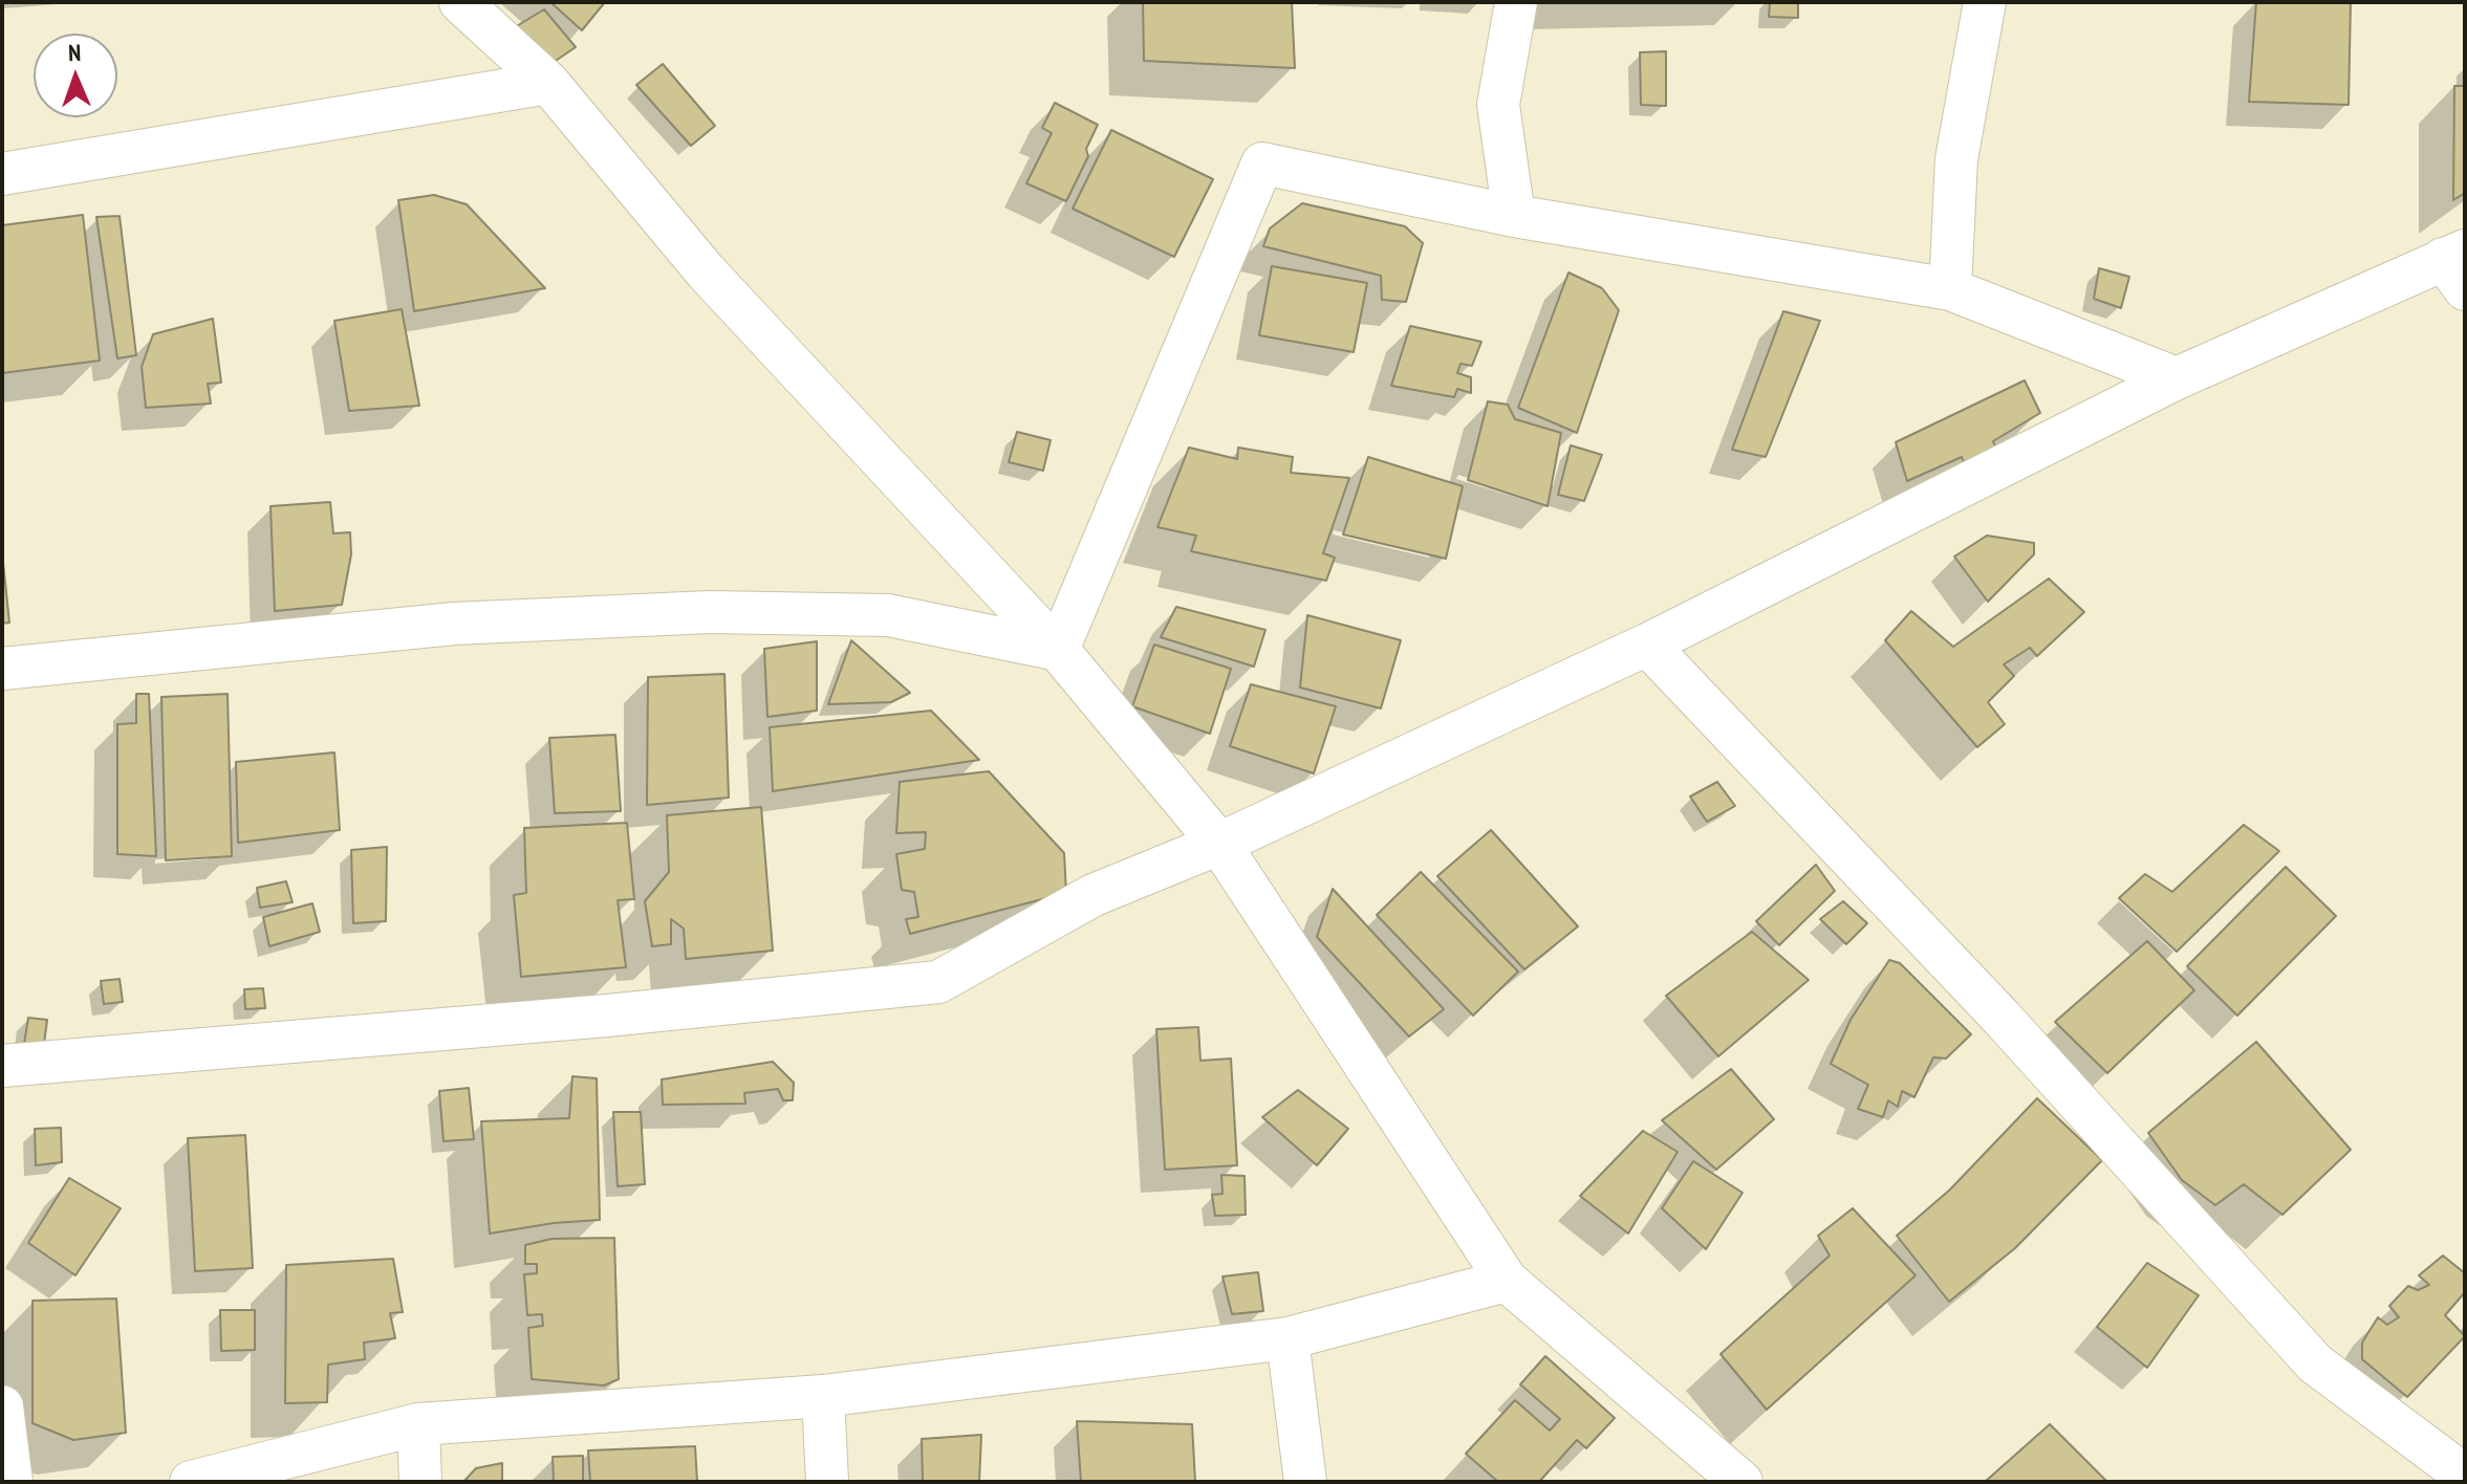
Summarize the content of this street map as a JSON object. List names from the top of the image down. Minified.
{"north":"top"}
